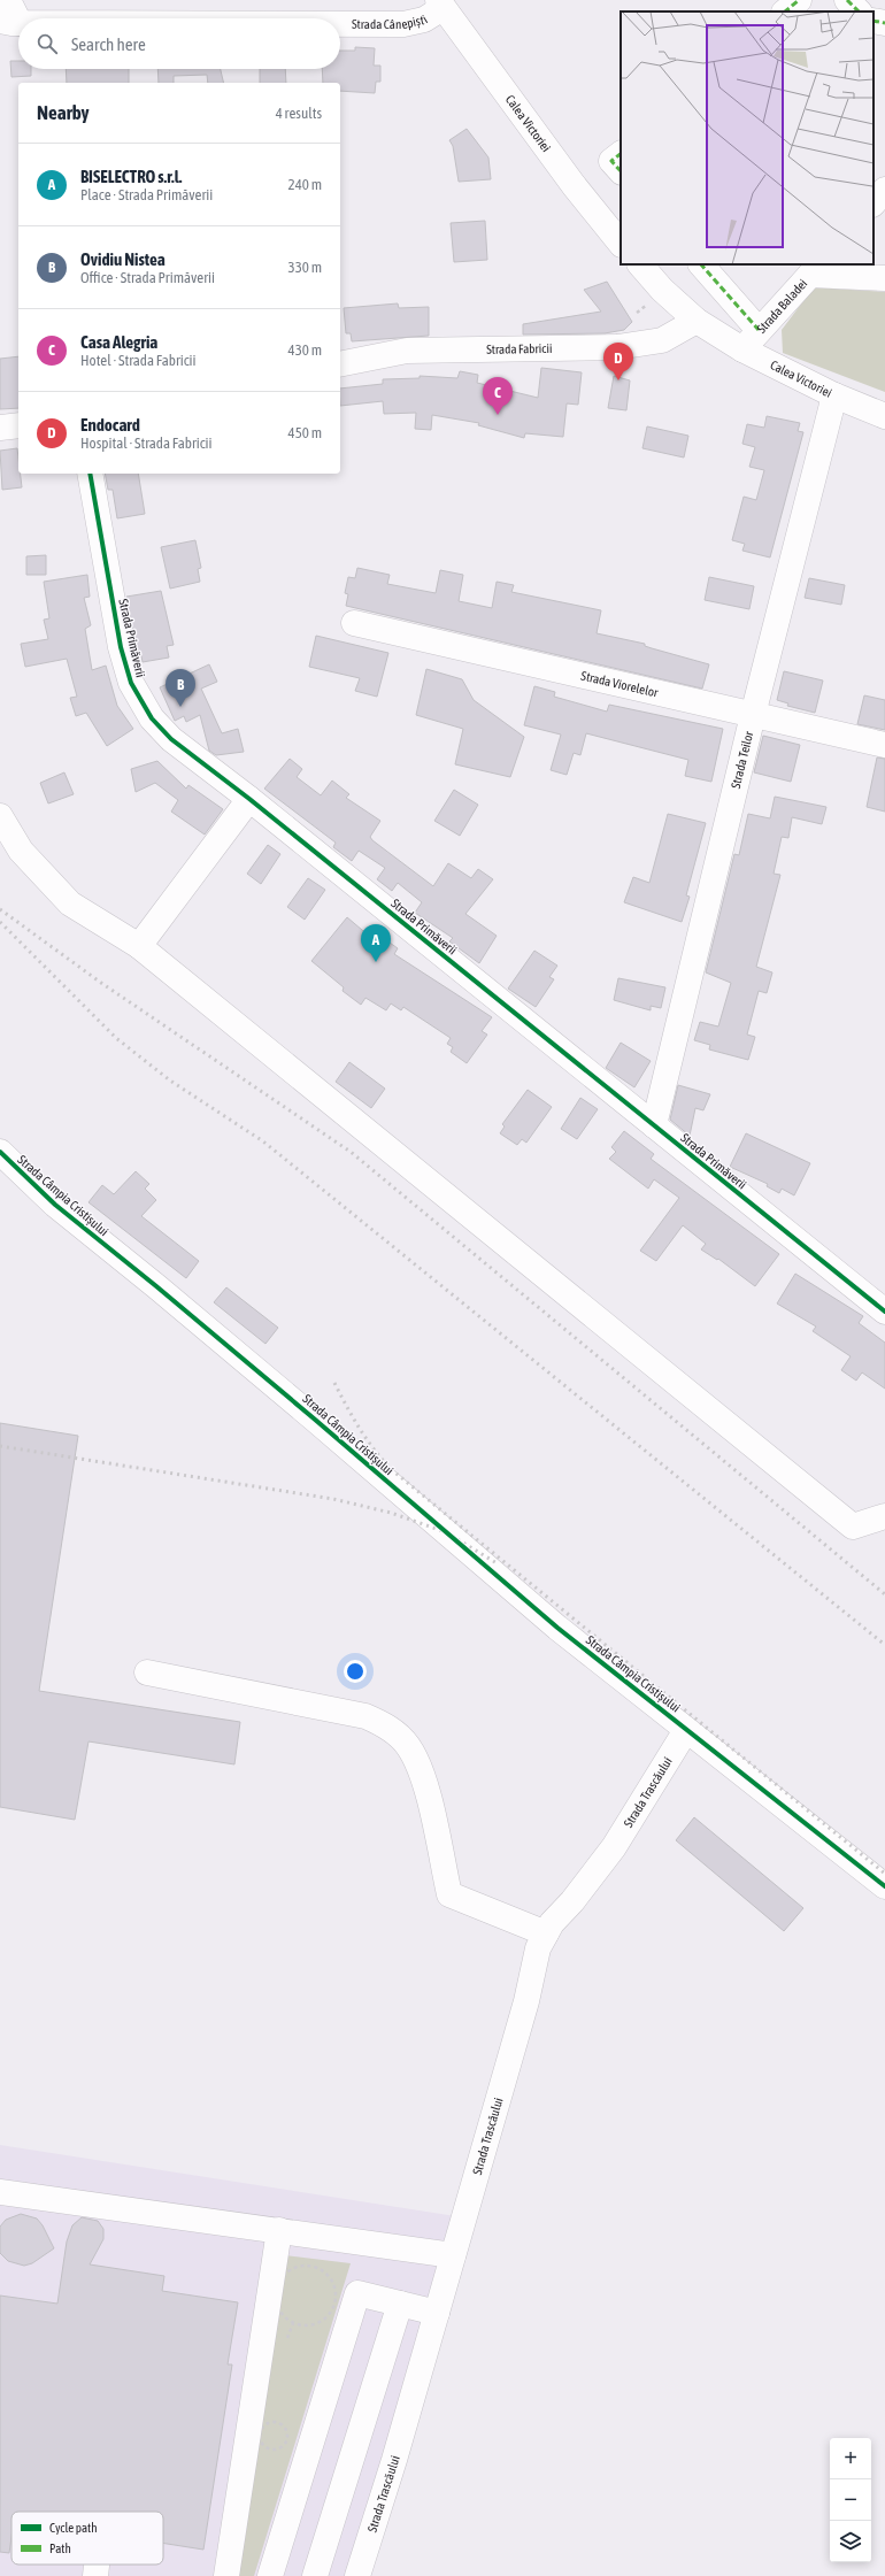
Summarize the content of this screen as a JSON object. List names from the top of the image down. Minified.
{"streets":{"street":["Strada Cânepiști","Calea Victoriei","Strada Baladei","Strada Fabricii","Strada Primăverii","Strada Viorelelor","Strada Teilor","Strada Câmpia Cristișului","Strada Trascăului"]},"crossings":[["Strada Cânepiști","Calea Victoriei"],["Calea Victoriei","Strada Baladei"],["Calea Victoriei","Strada Fabricii"],["Calea Victoriei","Strada Teilor"],["Strada Primăverii","Strada Teilor"],["Strada Viorelelor","Strada Teilor"],["Strada Câmpia Cristișului","Strada Trascăului"]],"legend":["Cycle path","Path"],"page":{"search":"Search here","heading":["Nearby","4 results"],"list":[{"mark":"A","name":"BISELECTRO s.r.l.","note":"Place · Strada Primăverii","value":"240 m"},{"mark":"B","name":"Ovidiu Nistea","note":"Office · Strada Primăverii","value":"330 m"},{"mark":"C","name":"Casa Alegria","note":"Hotel · Strada Fabricii","value":"430 m"},{"mark":"D","name":"Endocard","note":"Hospital · Strada Fabricii","value":"450 m"}],"pins":["D","C","B","A"],"map_buttons":["+","−"]}}
